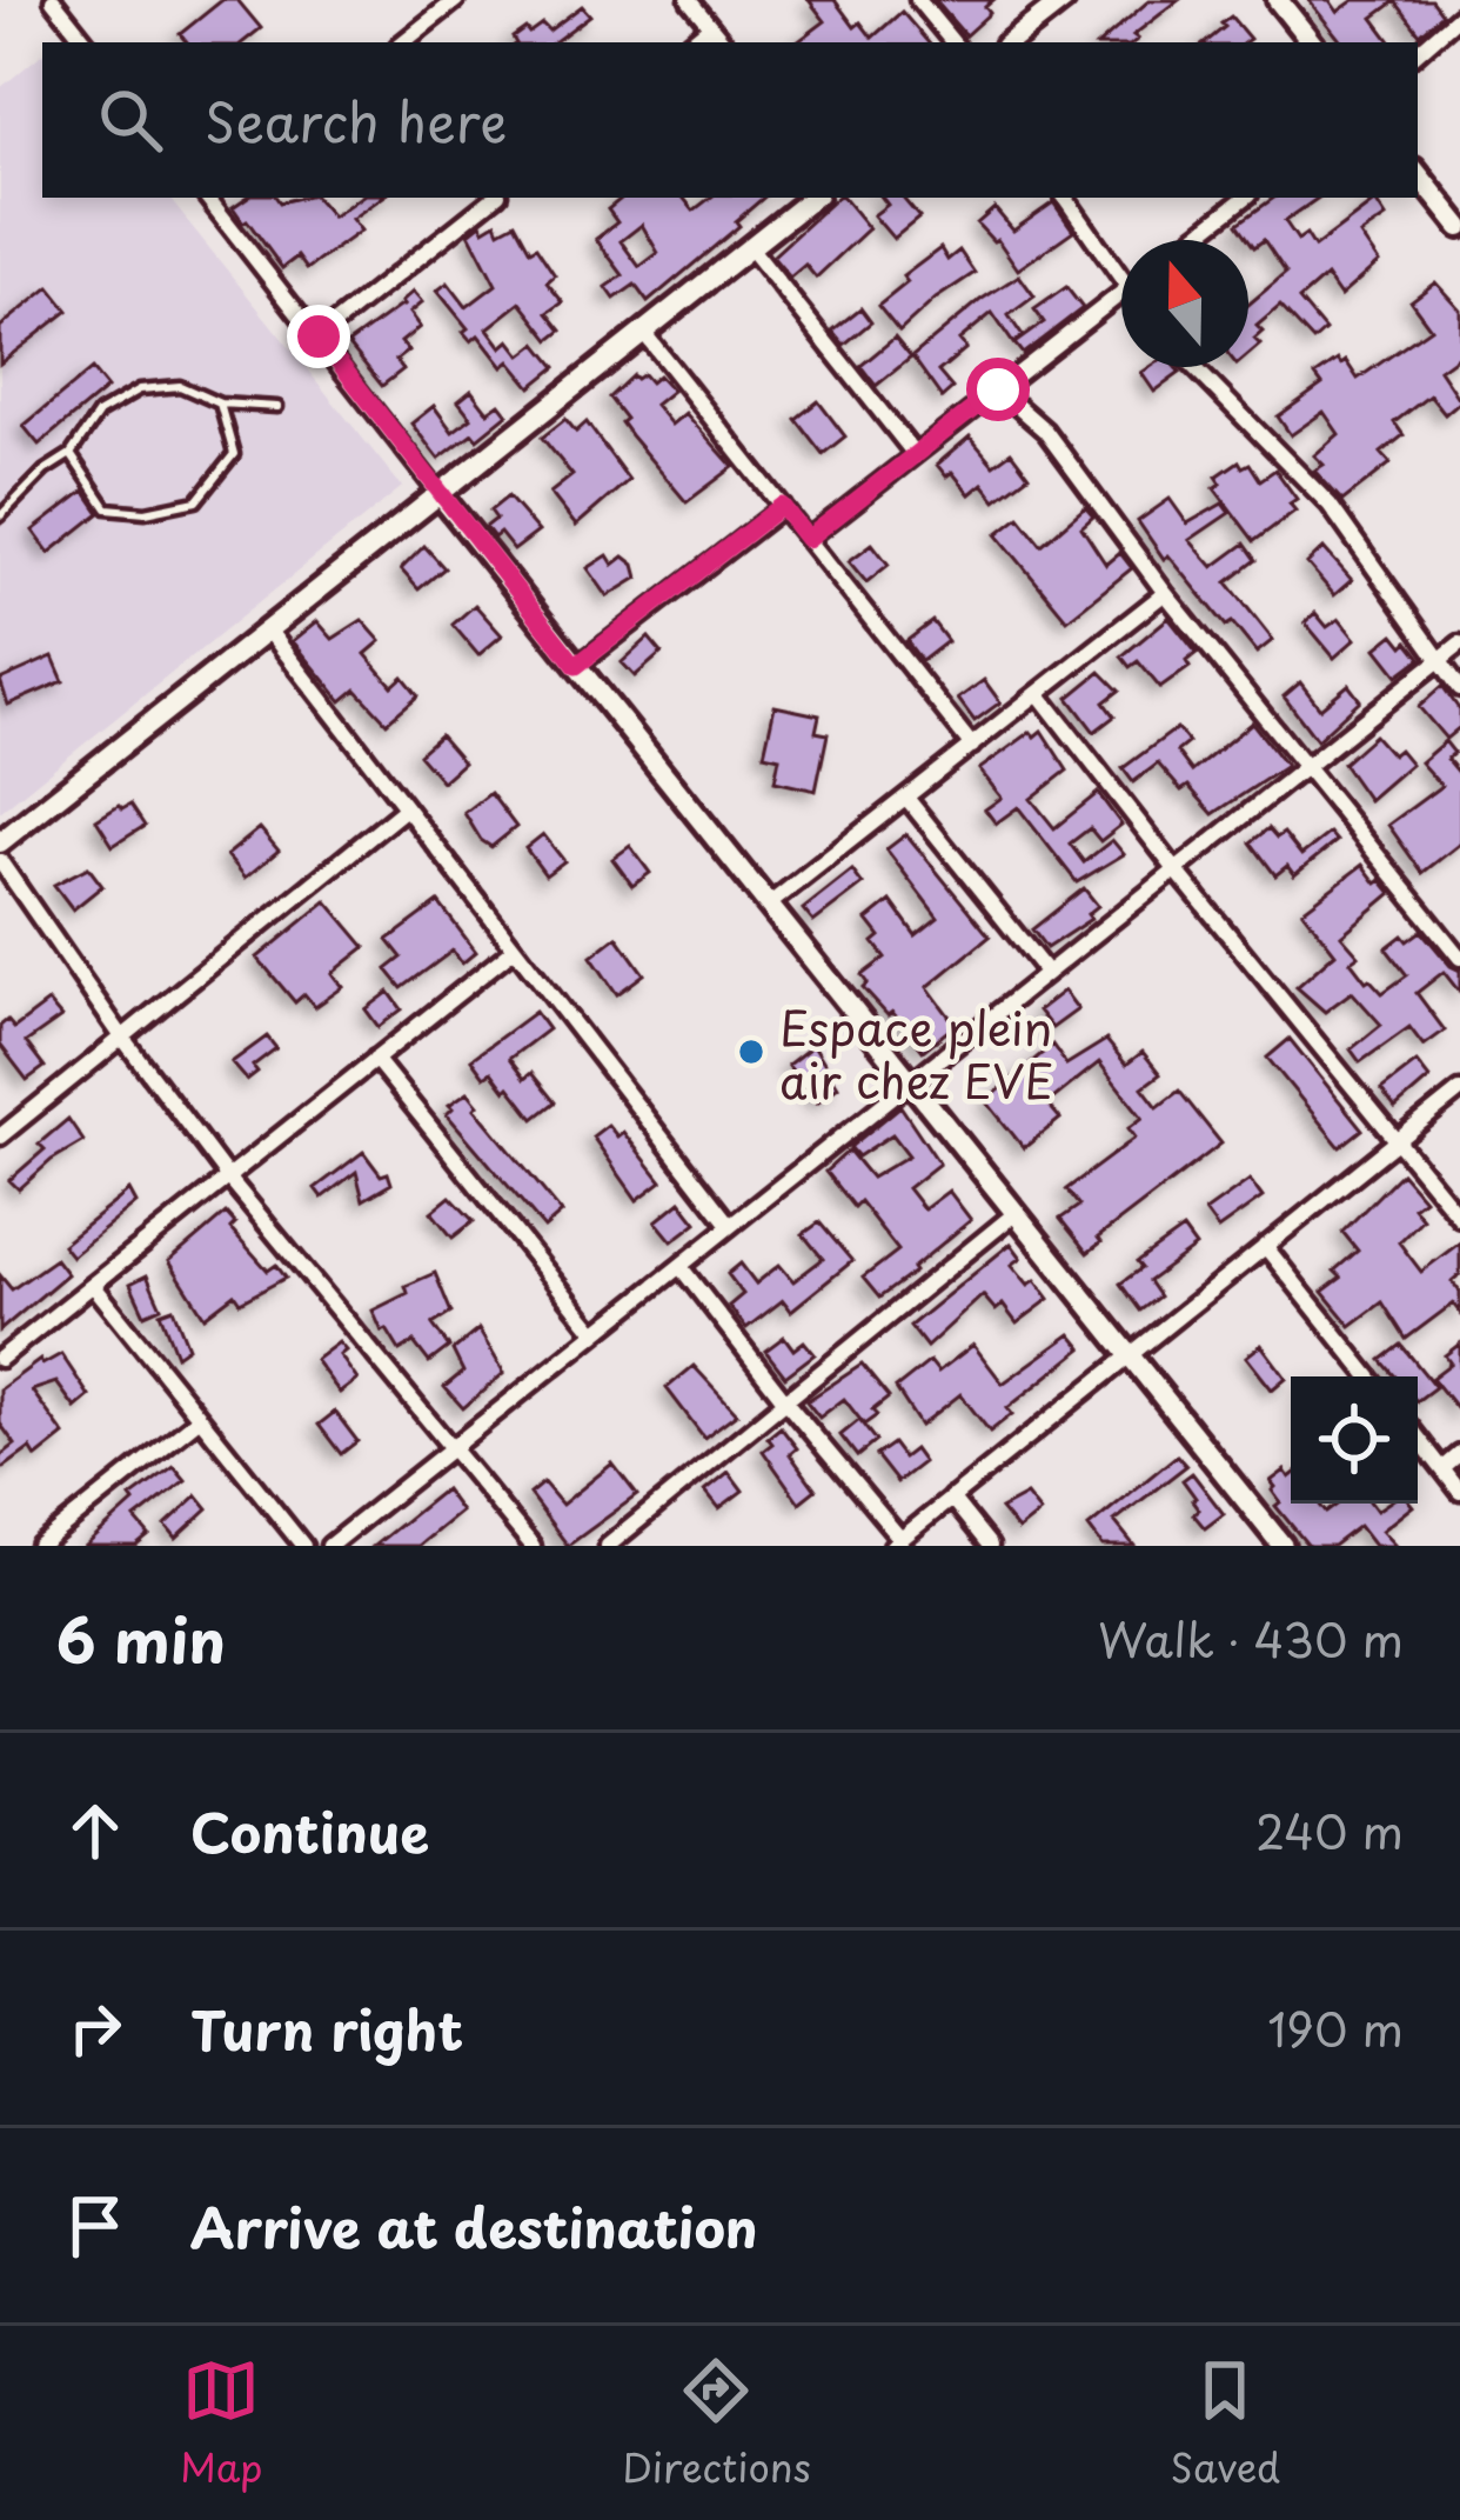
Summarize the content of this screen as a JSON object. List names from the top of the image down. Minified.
{"places":["Espace plein air chez EVE"],"north":"top","page":{"search":"Search here","heading":["6 min","Walk · 430 m"],"list":[["Continue","240 m"],["Turn right","190 m"],"Arrive at destination"],"nav":["Map","Directions","Saved"]}}
